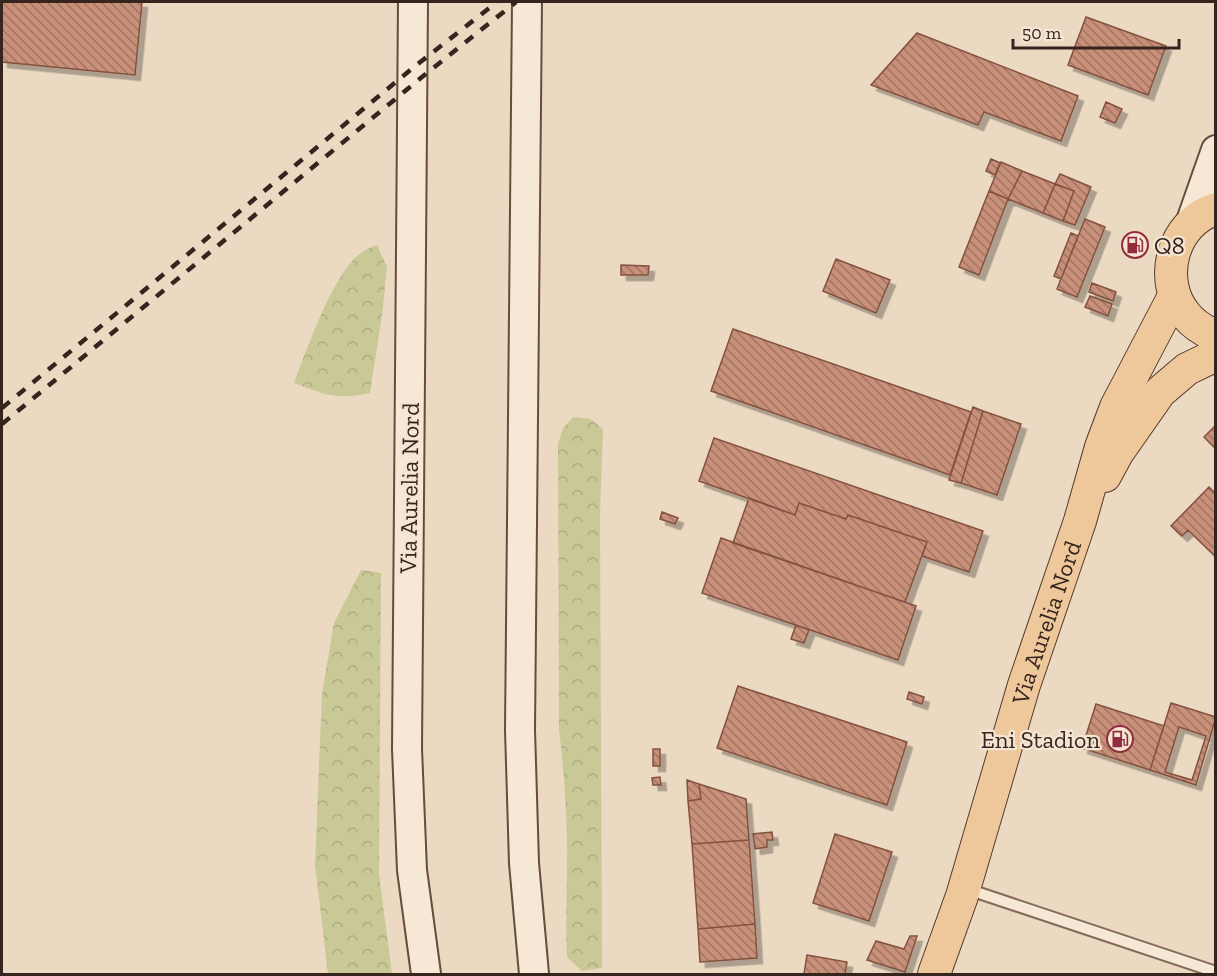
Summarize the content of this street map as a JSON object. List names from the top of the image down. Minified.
{"streets":{"main road":["Via Aurelia Nord"]},"places":{"fuel station":["Q8","Eni Stadion"]},"scale_bar":"50 m"}
